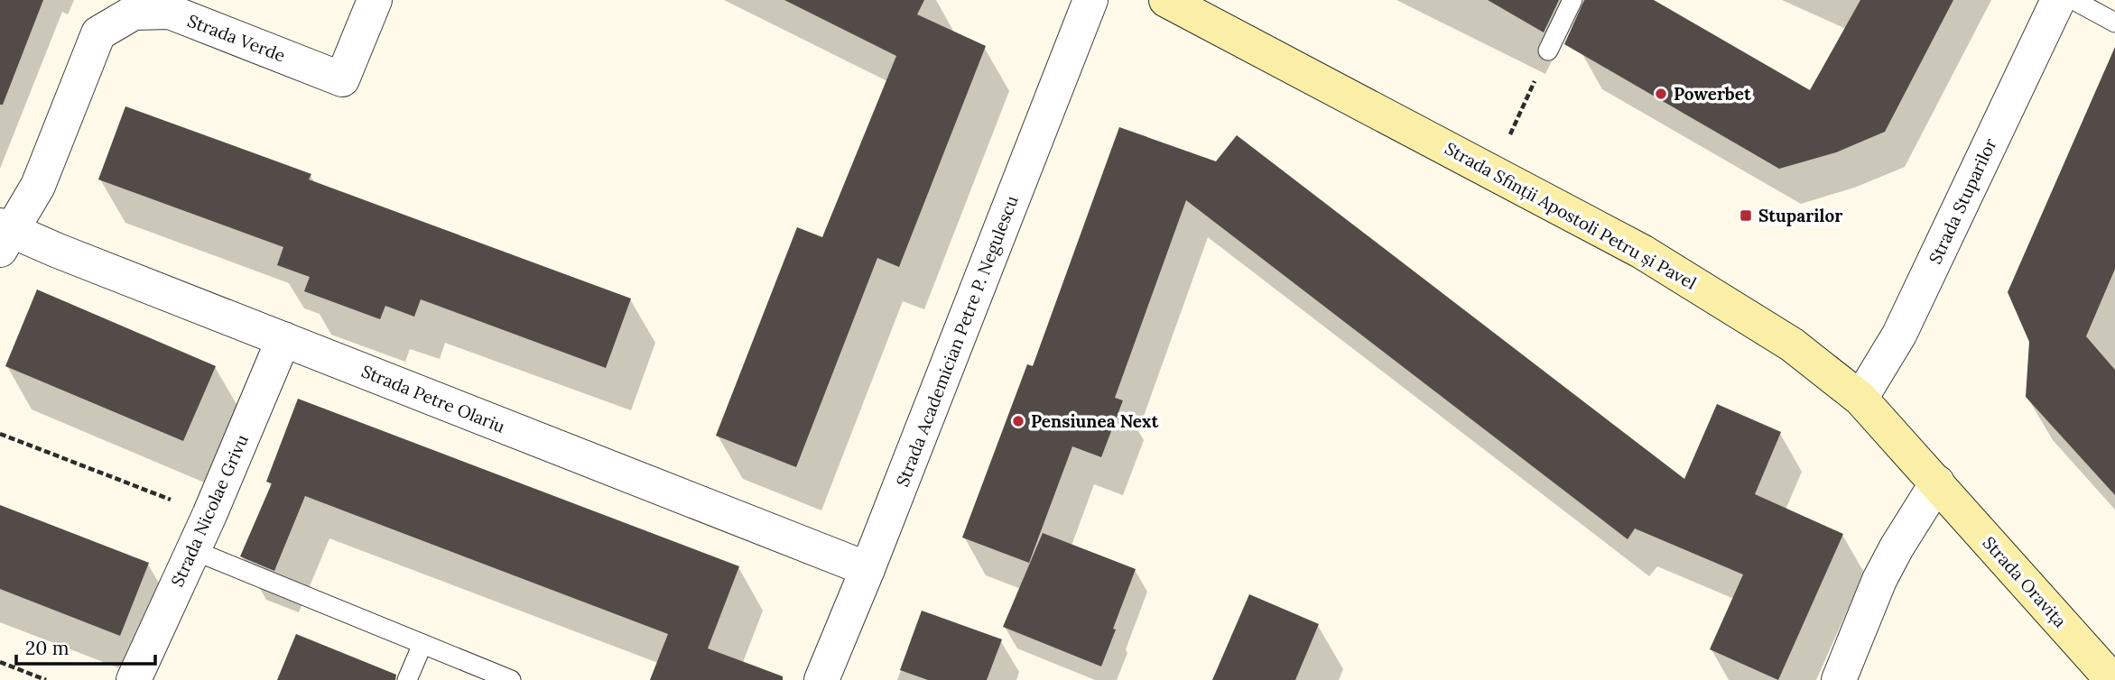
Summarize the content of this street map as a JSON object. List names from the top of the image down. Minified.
{"streets":{"main road":["Strada Sfinții Apostoli Petru și Pavel","Strada Oravița"],"street":["Strada Verde","Strada Stuparilor","Strada Academician Petre P. Negulescu","Strada Petre Olariu","Strada Nicolae Grivu"]},"crossings":[["Strada Verde","Strada Petre Olariu"],["Strada Stuparilor","Strada Sfinții Apostoli Petru și Pavel"],["Strada Sfinții Apostoli Petru și Pavel","Strada Oravița"],["Strada Academician Petre P. Negulescu","Strada Petre Olariu"],["Strada Petre Olariu","Strada Nicolae Grivu"]],"places":{"other":["Powerbet","Pensiunea Next"],"transit":["Stuparilor"]},"scale_bar":"20 m"}
